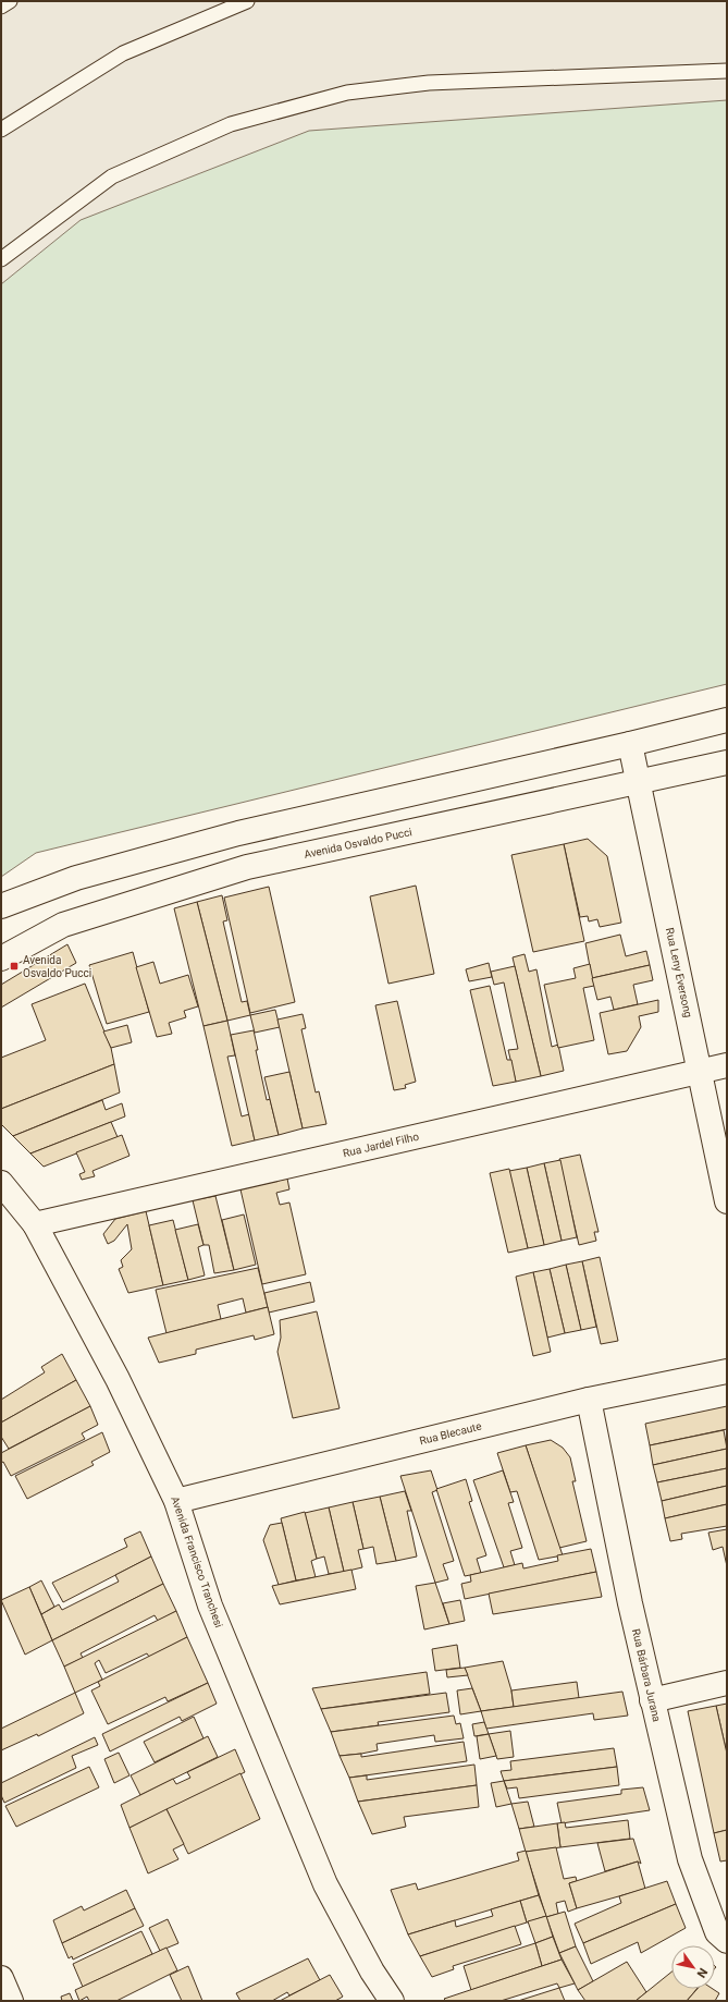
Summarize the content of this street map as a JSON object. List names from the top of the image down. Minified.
{"streets":{"street":["Avenida Osvaldo Pucci","Rua Leny Eversong","Rua Jardel Filho","Rua Blecaute","Avenida Francisco Tranchesi","Rua Bárbara Jurana"]},"crossings":[["Avenida Osvaldo Pucci","Rua Leny Eversong"],["Rua Leny Eversong","Rua Jardel Filho"],["Rua Jardel Filho","Avenida Francisco Tranchesi"],["Rua Blecaute","Avenida Francisco Tranchesi"],["Rua Blecaute","Rua Bárbara Jurana"]],"places":{"transit":["Avenida Osvaldo Pucci"]},"north":"bottom right"}
